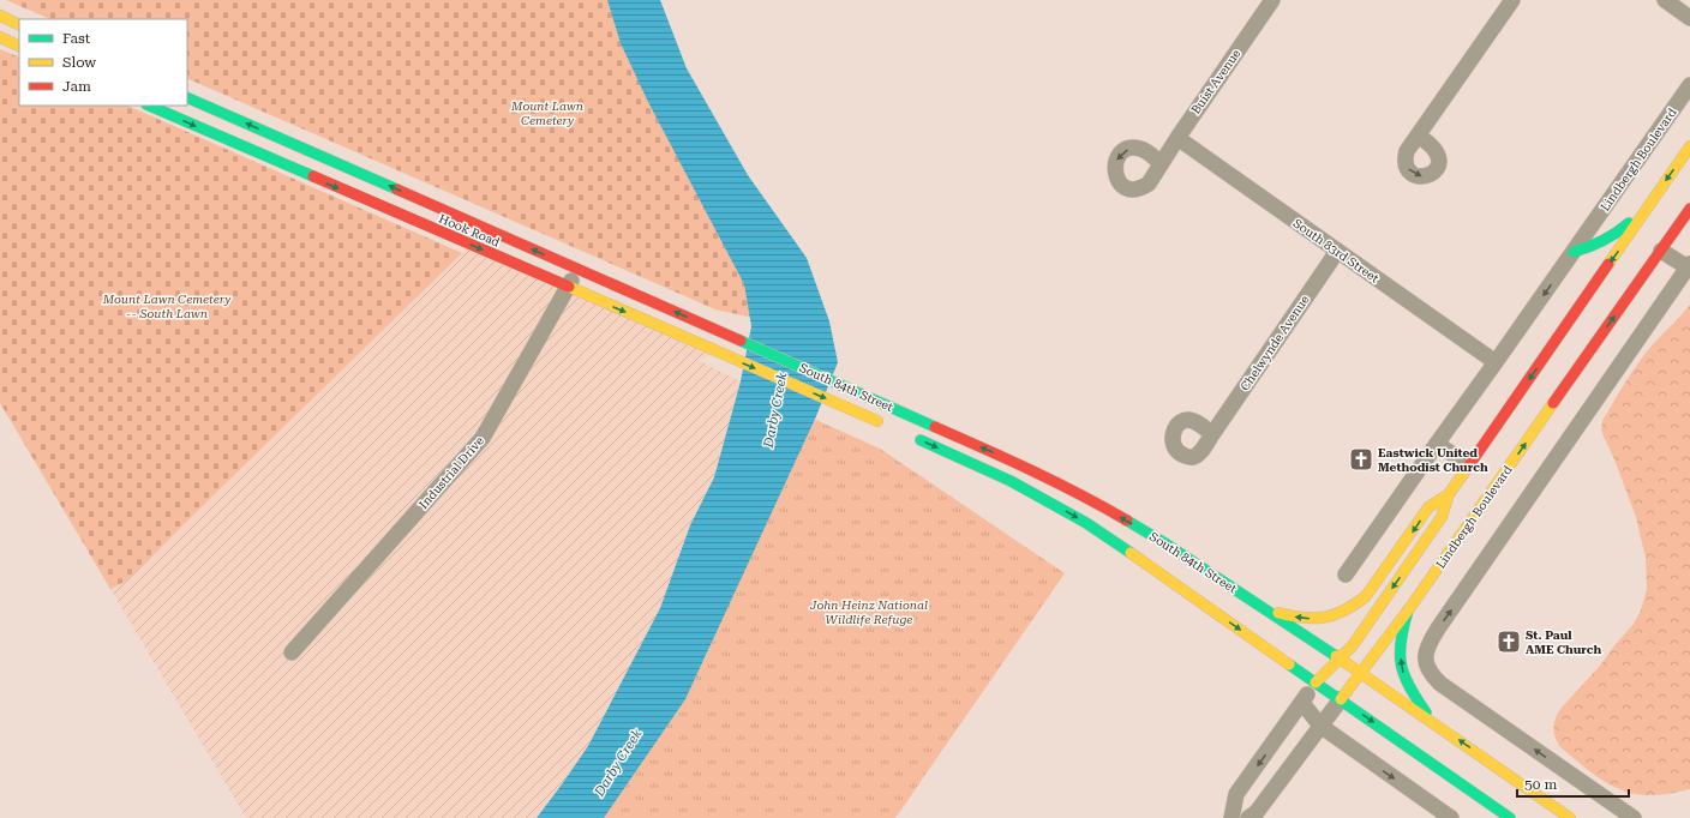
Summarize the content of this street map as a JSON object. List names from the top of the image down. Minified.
{"streets":{"main road":["Lindbergh Boulevard","Hook Road","South 84th Street"],"street":["Buist Avenue","South 83rd Street","Chelwynde Avenue","Industrial Drive"]},"crossings":[["Buist Avenue","South 83rd Street"],["Lindbergh Boulevard","South 83rd Street"],["Lindbergh Boulevard","South 84th Street"],["Hook Road","South 84th Street"],["Hook Road","Industrial Drive"],["South 83rd Street","Chelwynde Avenue"]],"water":["Darby Creek"],"parks":["Mount Lawn Cemetery","Mount Lawn Cemetery -- South Lawn","John Heinz National Wildlife Refuge"],"places":{"church":["Eastwick United Methodist Church","St. Paul AME Church"]},"legend":["Fast","Slow","Jam"],"scale_bar":"50 m"}
